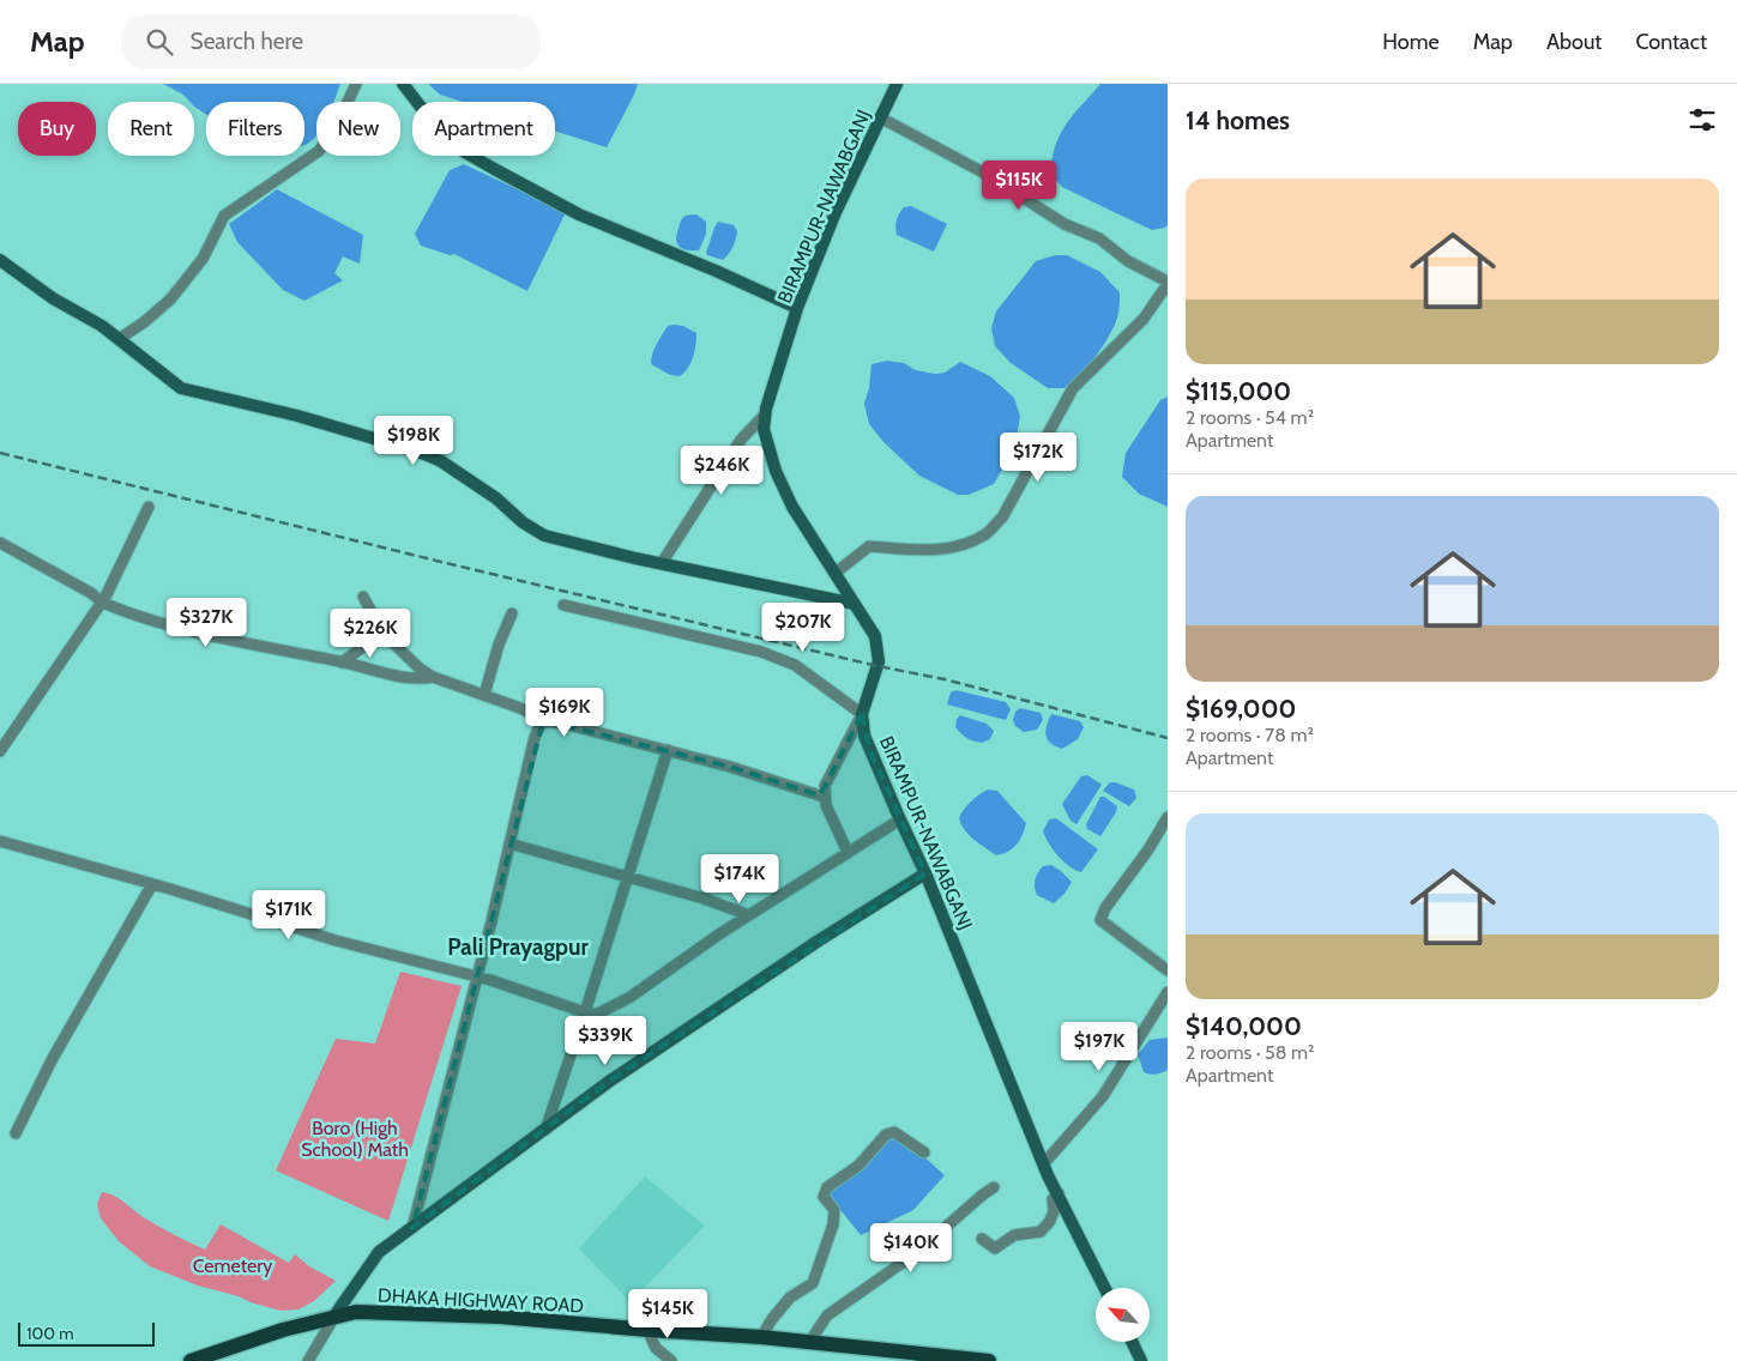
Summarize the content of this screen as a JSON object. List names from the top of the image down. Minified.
{"streets":{"main road":["DHAKA HIGHWAY ROAD"],"street":["BIRAMPUR-NAWABGANJ"]},"districts":["Pali Prayagpur"],"parks":["Boro (High School) Math","Cemetery"],"scale_bar":"100 m","north":"top left","page":{"header":"Map","search":"Search here","nav":["Home","Map","About","Contact"],"heading":"14 homes","chip":["Buy","Rent","Filters","New","Apartment"],"list":[{"name":"$115,000","note":"2 rooms · 54 m² · Apartment"},{"name":"$169,000","note":"2 rooms · 78 m² · Apartment"},{"name":"$140,000","note":"2 rooms · 58 m² · Apartment"}],"price":["$115K","$198K","$172K","$246K","$327K","$207K","$226K","$169K","$174K","$171K","$339K","$197K","$140K","$145K"],"scale":"100 m"}}
